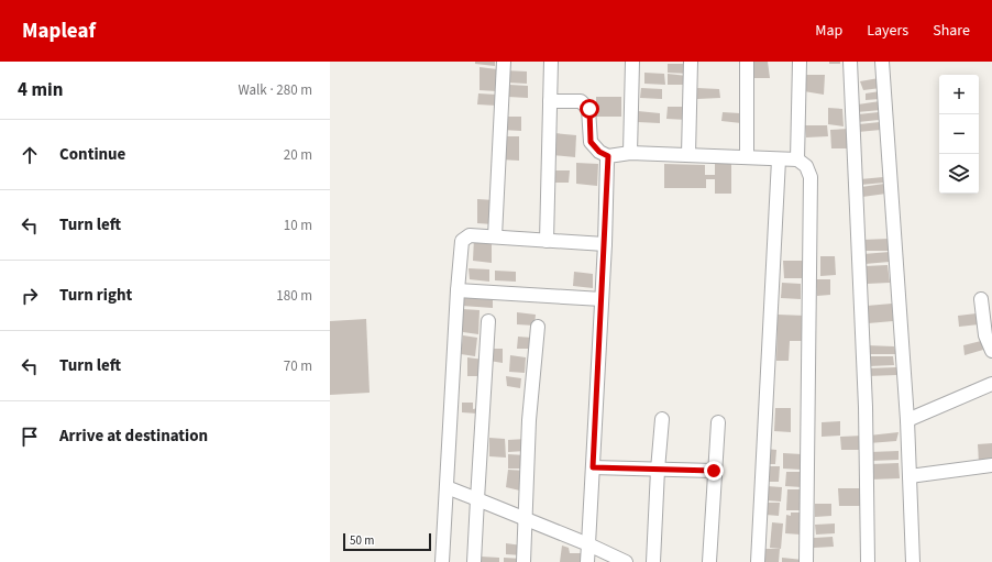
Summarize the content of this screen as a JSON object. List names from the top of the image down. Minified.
{"scale_bar":"50 m","page":{"header":"Mapleaf","nav":["Map","Layers","Share"],"heading":["4 min","Walk · 280 m"],"map_buttons":["+","−"],"list":[["Continue","20 m"],["Turn left","10 m"],["Turn right","180 m"],["Turn left","70 m"],"Arrive at destination"],"scale":"50 m"}}
